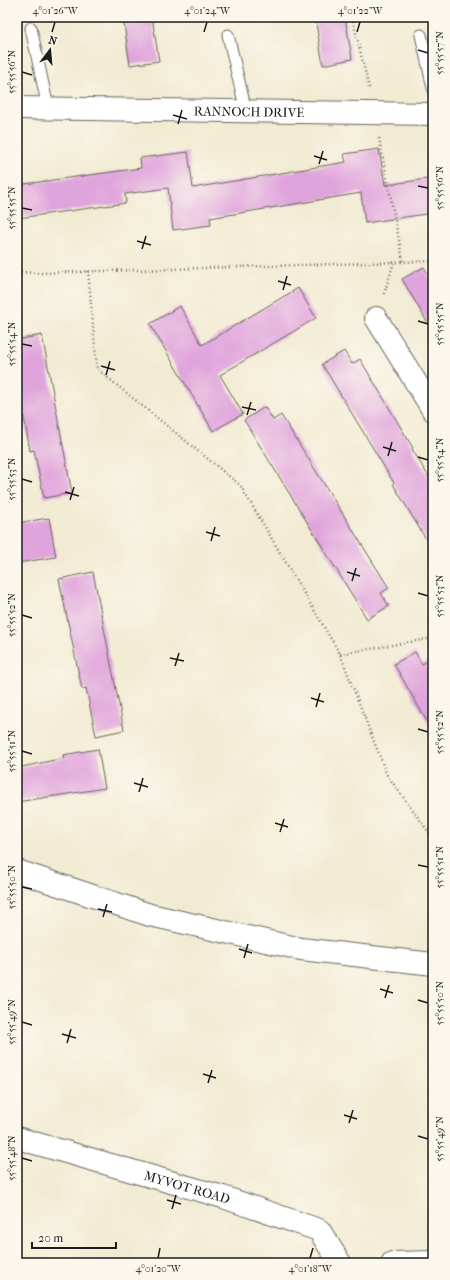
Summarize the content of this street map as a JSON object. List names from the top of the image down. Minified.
{"streets":{"street":["RANNOCH DRIVE","MYVOT ROAD"]},"scale_bar":"20 m","north":"top","coordinates":["4°01'26\"W","4°01'24\"W","4°01'22\"W","55°55'57\"N","55°55'56\"N","55°55'55\"N","55°55'54\"N","55°55'53\"N","55°55'52\"N","55°55'51\"N","55°55'50\"N","55°55'49\"N","55°55'48\"N","4°01'20\"W","4°01'18\"W"]}
